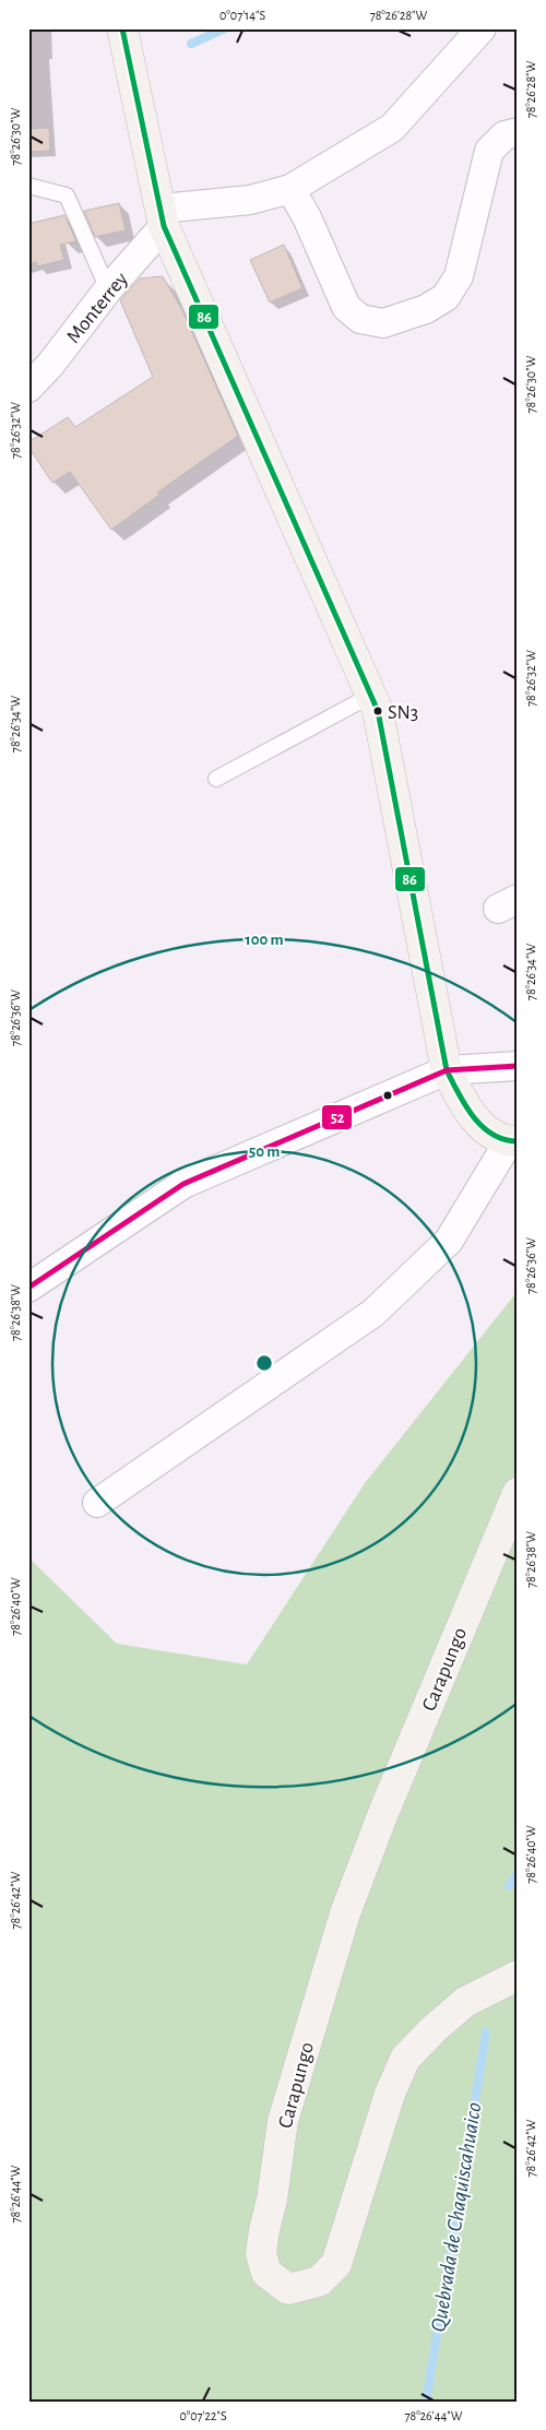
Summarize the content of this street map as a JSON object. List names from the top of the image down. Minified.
{"streets":{"street":["Monterrey","Carapungo"]},"water":["Quebrada de Chaquiscahuaico"],"places":["SN3"],"lines":["transit line 86","transit line 52"],"coordinates":["0°07'14\"S","78°26'28\"W","78°26'30\"W","78°26'32\"W","78°26'34\"W","78°26'36\"W","78°26'38\"W","78°26'40\"W","78°26'42\"W","78°26'44\"W","0°07'22\"S"],"rings":["100 m","50 m"]}
